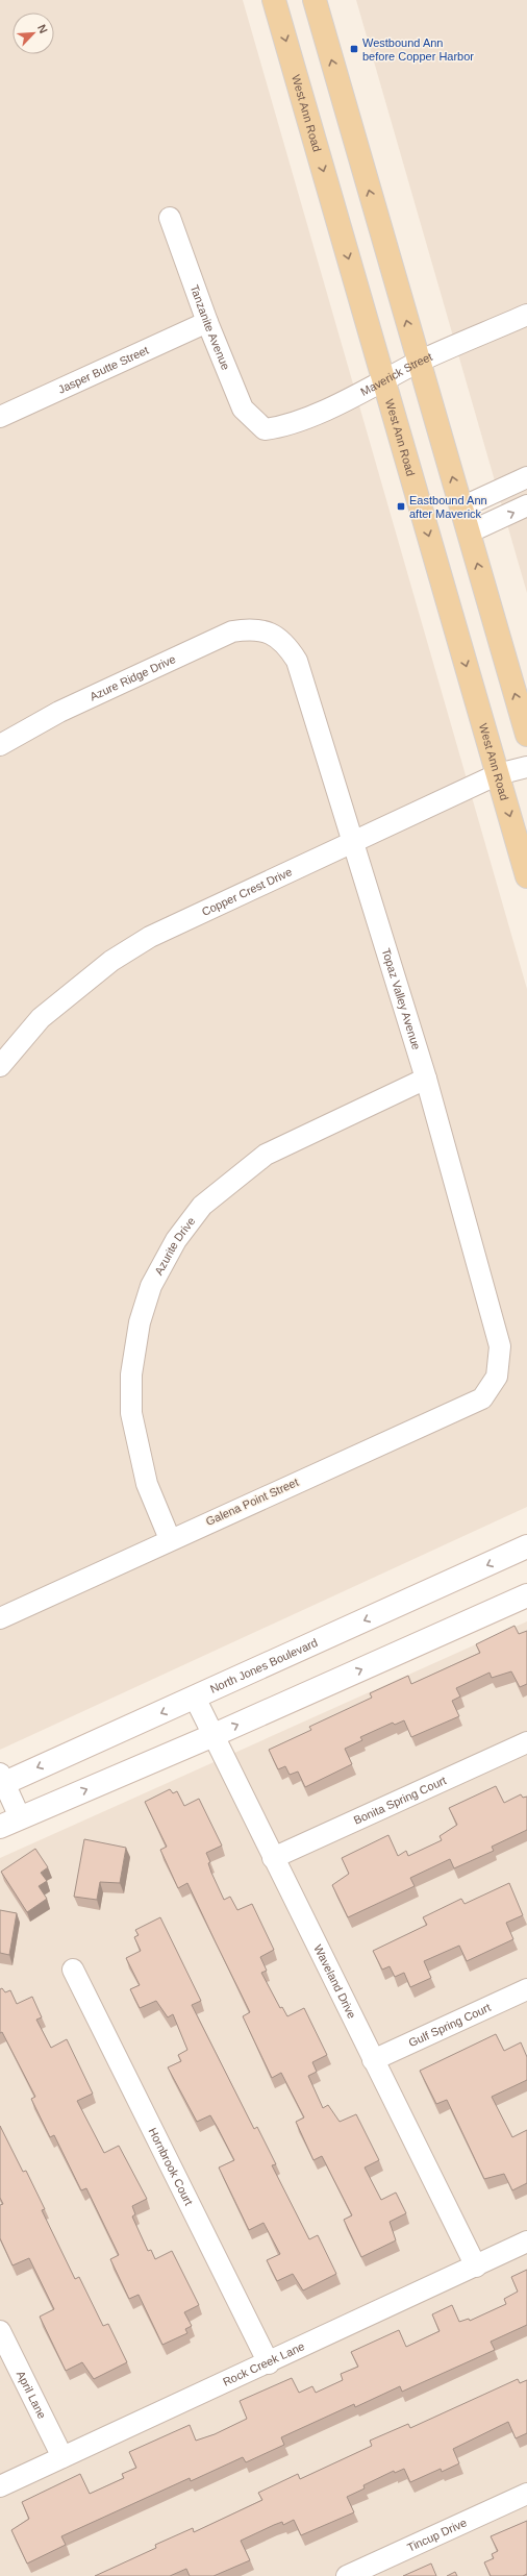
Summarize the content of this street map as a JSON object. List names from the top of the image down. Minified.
{"streets":{"main road":["West Ann Road","North Jones Boulevard"],"street":["Tanzanite Avenue","Jasper Butte Street","Maverick Street","Azure Ridge Drive","Copper Crest Drive","Topaz Valley Avenue","Azurite Drive","Galena Point Street","Bonita Spring Court","Waveland Drive","Gulf Spring Court","Hornbrook Court","Rock Creek Lane","April Lane","Tincup Drive"]},"crossings":[["West Ann Road","Maverick Street"],["West Ann Road","Copper Crest Drive"],["Tanzanite Avenue","Jasper Butte Street"],["Tanzanite Avenue","Maverick Street"],["Azure Ridge Drive","Topaz Valley Avenue"],["Copper Crest Drive","Topaz Valley Avenue"],["Topaz Valley Avenue","Azurite Drive"],["Topaz Valley Avenue","Galena Point Street"],["Azurite Drive","Galena Point Street"],["North Jones Boulevard","Waveland Drive"],["Bonita Spring Court","Waveland Drive"],["Waveland Drive","Gulf Spring Court"],["Waveland Drive","Rock Creek Lane"],["Hornbrook Court","Rock Creek Lane"],["Rock Creek Lane","April Lane"]],"places":{"transit":["Westbound Ann before Copper Harbor","Eastbound Ann after Maverick"]},"north":"top right"}
